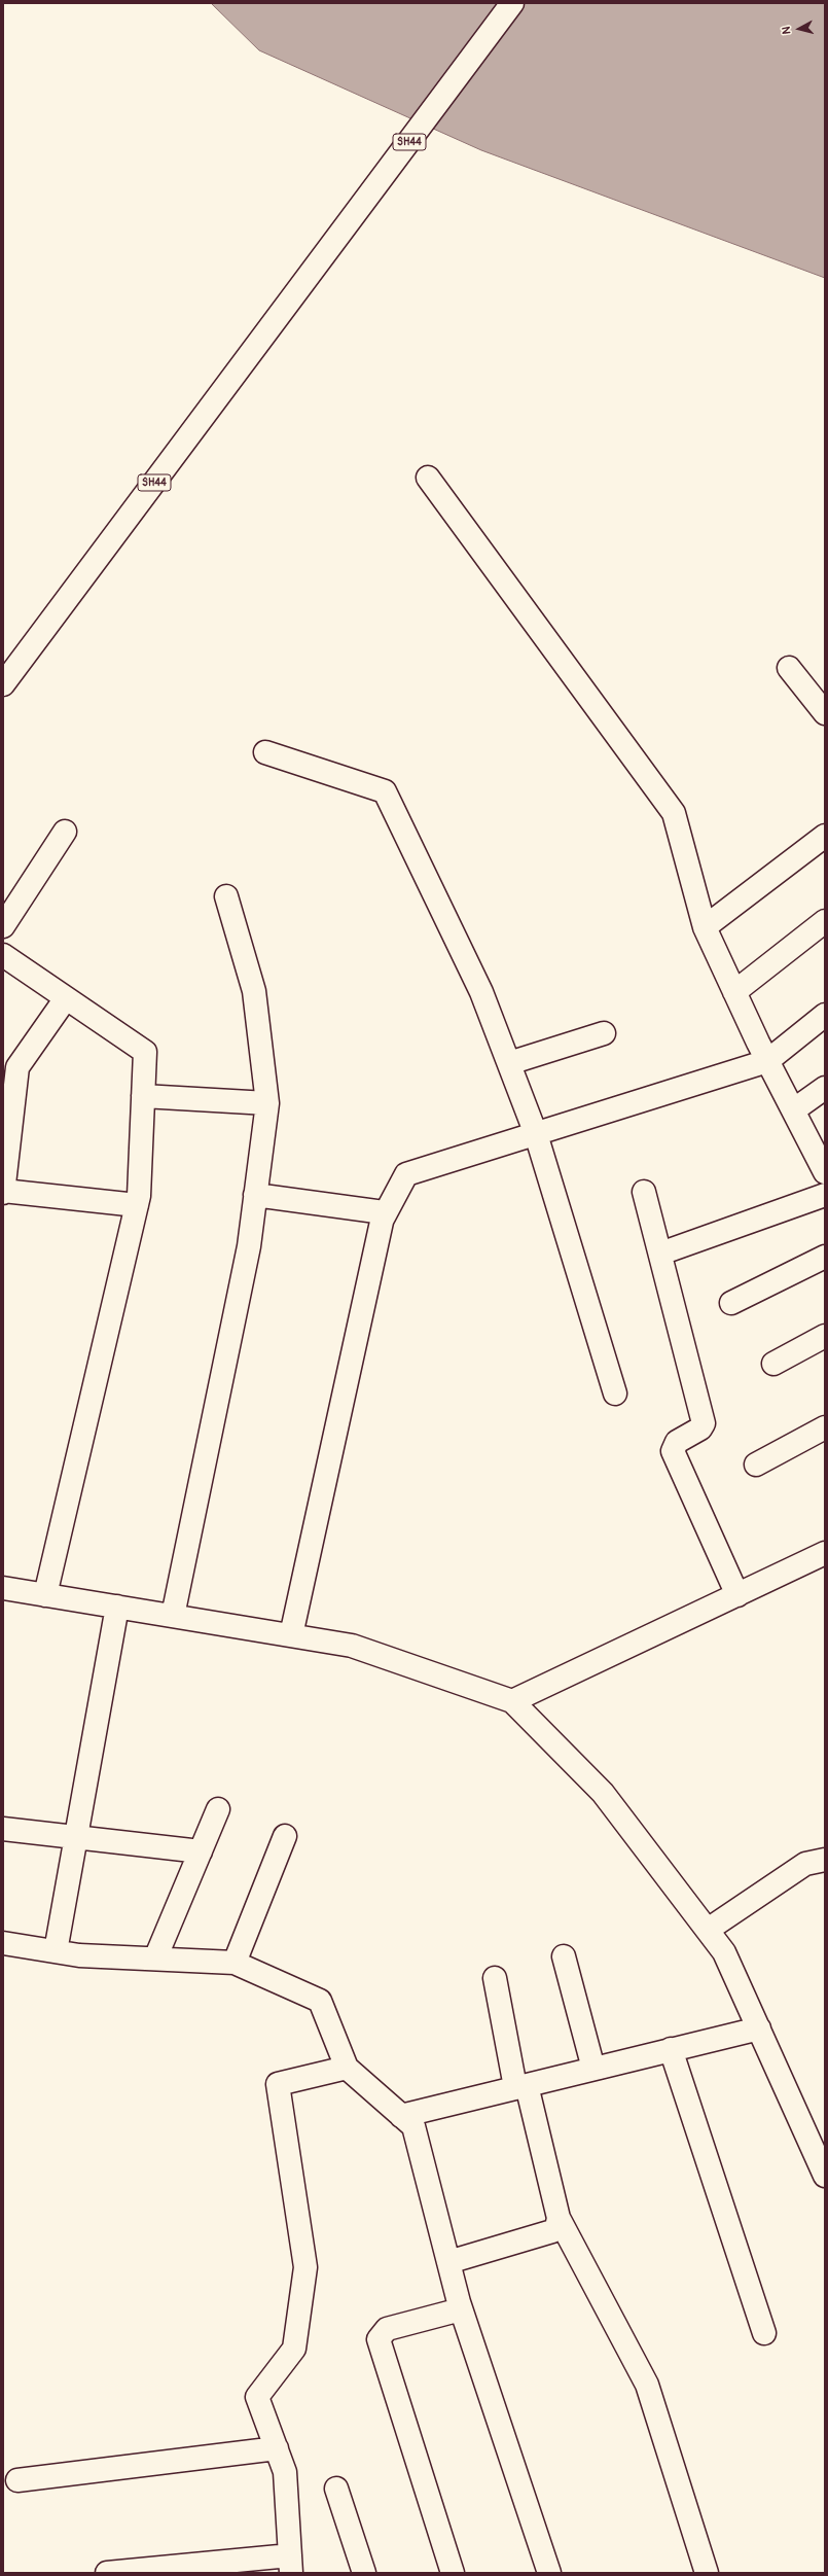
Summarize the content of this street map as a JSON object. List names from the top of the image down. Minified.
{"streets":{"street":["SH44"]},"north":"left"}
